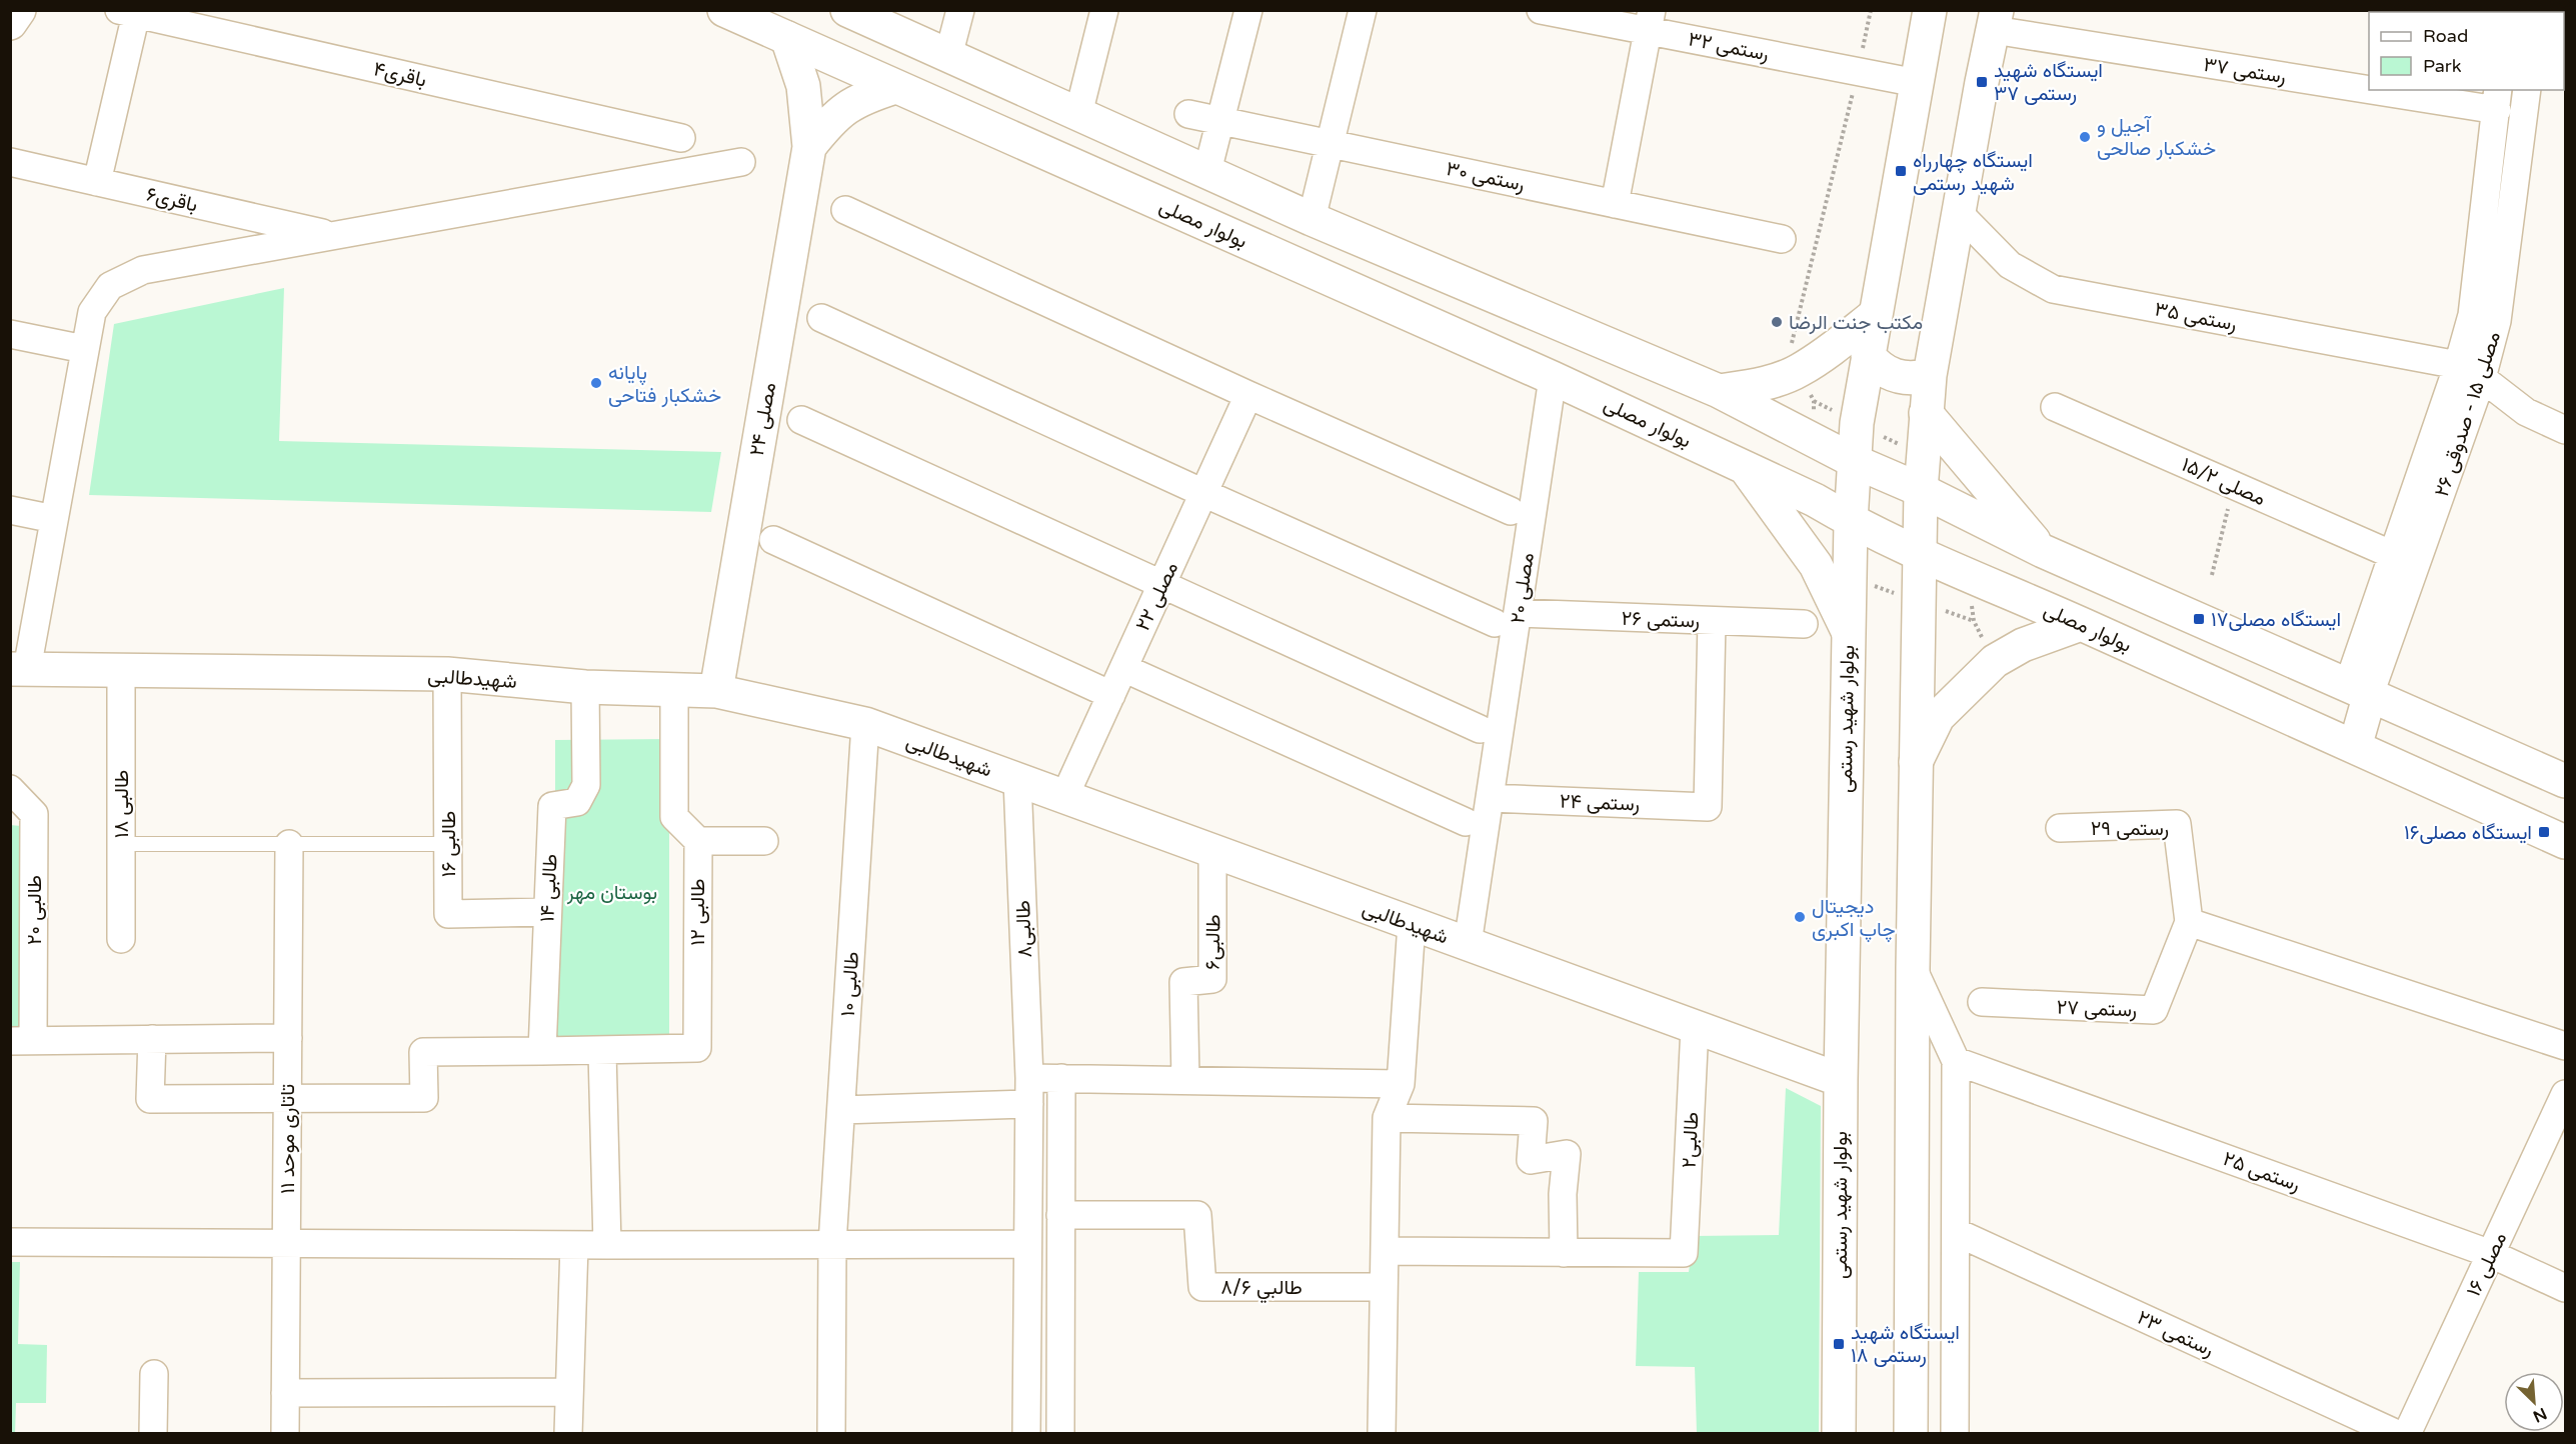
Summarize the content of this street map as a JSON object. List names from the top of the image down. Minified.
{"streets":{"main road":["بولوار مصلی","مصلی ۲۴","شهیدطالبی","بولوار شهید رستمی"],"street":["رستمی ۳۲","رستمی ۳۷","باقری۴","رستمی ۳۰","باقری۶","رستمی ۳۵","مصلی ۱۵ - صدوقی ۲۶","مصلی ۱۵/۲","مصلی ۲۰","مصلی ۲۲","رستمی ۲۶","رستمی ۲۴","طالبی ۱۸","رستمی ۲۹","طالبی ۱۶","طالبی ۱۴","طالبی ۲۰","طالبی ۱۲","طالبی۸","طالبی۶","طالبی ۱۰","رستمی ۲۷","تاتاری موحد ۱۱","طالبی۲","رستمی ۲۵","مصلی ۱۶","طالبي ۸/۶","رستمی ۲۳"]},"crossings":[["رستمی ۳۲","بولوار شهید رستمی"],["رستمی ۳۷","مصلی ۱۵ - صدوقی ۲۶"],["بولوار مصلی","مصلی ۲۰"],["بولوار مصلی","بولوار شهید رستمی"],["رستمی ۳۵","مصلی ۱۵ - صدوقی ۲۶"],["مصلی ۱۵ - صدوقی ۲۶","مصلی ۱۵/۲"],["مصلی ۲۴","شهیدطالبی"],["مصلی ۲۰","رستمی ۲۶"],["مصلی ۲۰","شهیدطالبی"],["مصلی ۲۰","رستمی ۲۴"],["مصلی ۲۲","شهیدطالبی"],["رستمی ۲۶","رستمی ۲۴"],["شهیدطالبی","بولوار شهید رستمی"],["شهیدطالبی","طالبی ۱۸"],["شهیدطالبی","طالبی ۱۶"],["شهیدطالبی","طالبی ۱۴"],["شهیدطالبی","طالبی۸"],["شهیدطالبی","طالبی۶"],["شهیدطالبی","طالبی ۱۰"],["شهیدطالبی","طالبی۲"],["رستمی ۲۹","رستمی ۲۷"],["طالبی ۱۶","طالبی ۱۴"],["رستمی ۲۵","مصلی ۱۶"]],"parks":["بوستان مهر"],"places":{"transit":["ایستگاه شهید رستمی ۳۷","ایستگاه چهارراه شهید رستمی","ایستگاه مصلی۱۷","ایستگاه مصلی۱۶","ایستگاه شهید رستمی ۱۸"],"other":["آجیل و خشکبار صالحی","مكتب جنت الرضا","پایانه خشکبار فتاحی","دیجیتال چاپ اکبری"]},"legend":["Road","Park"],"north":"bottom right"}
